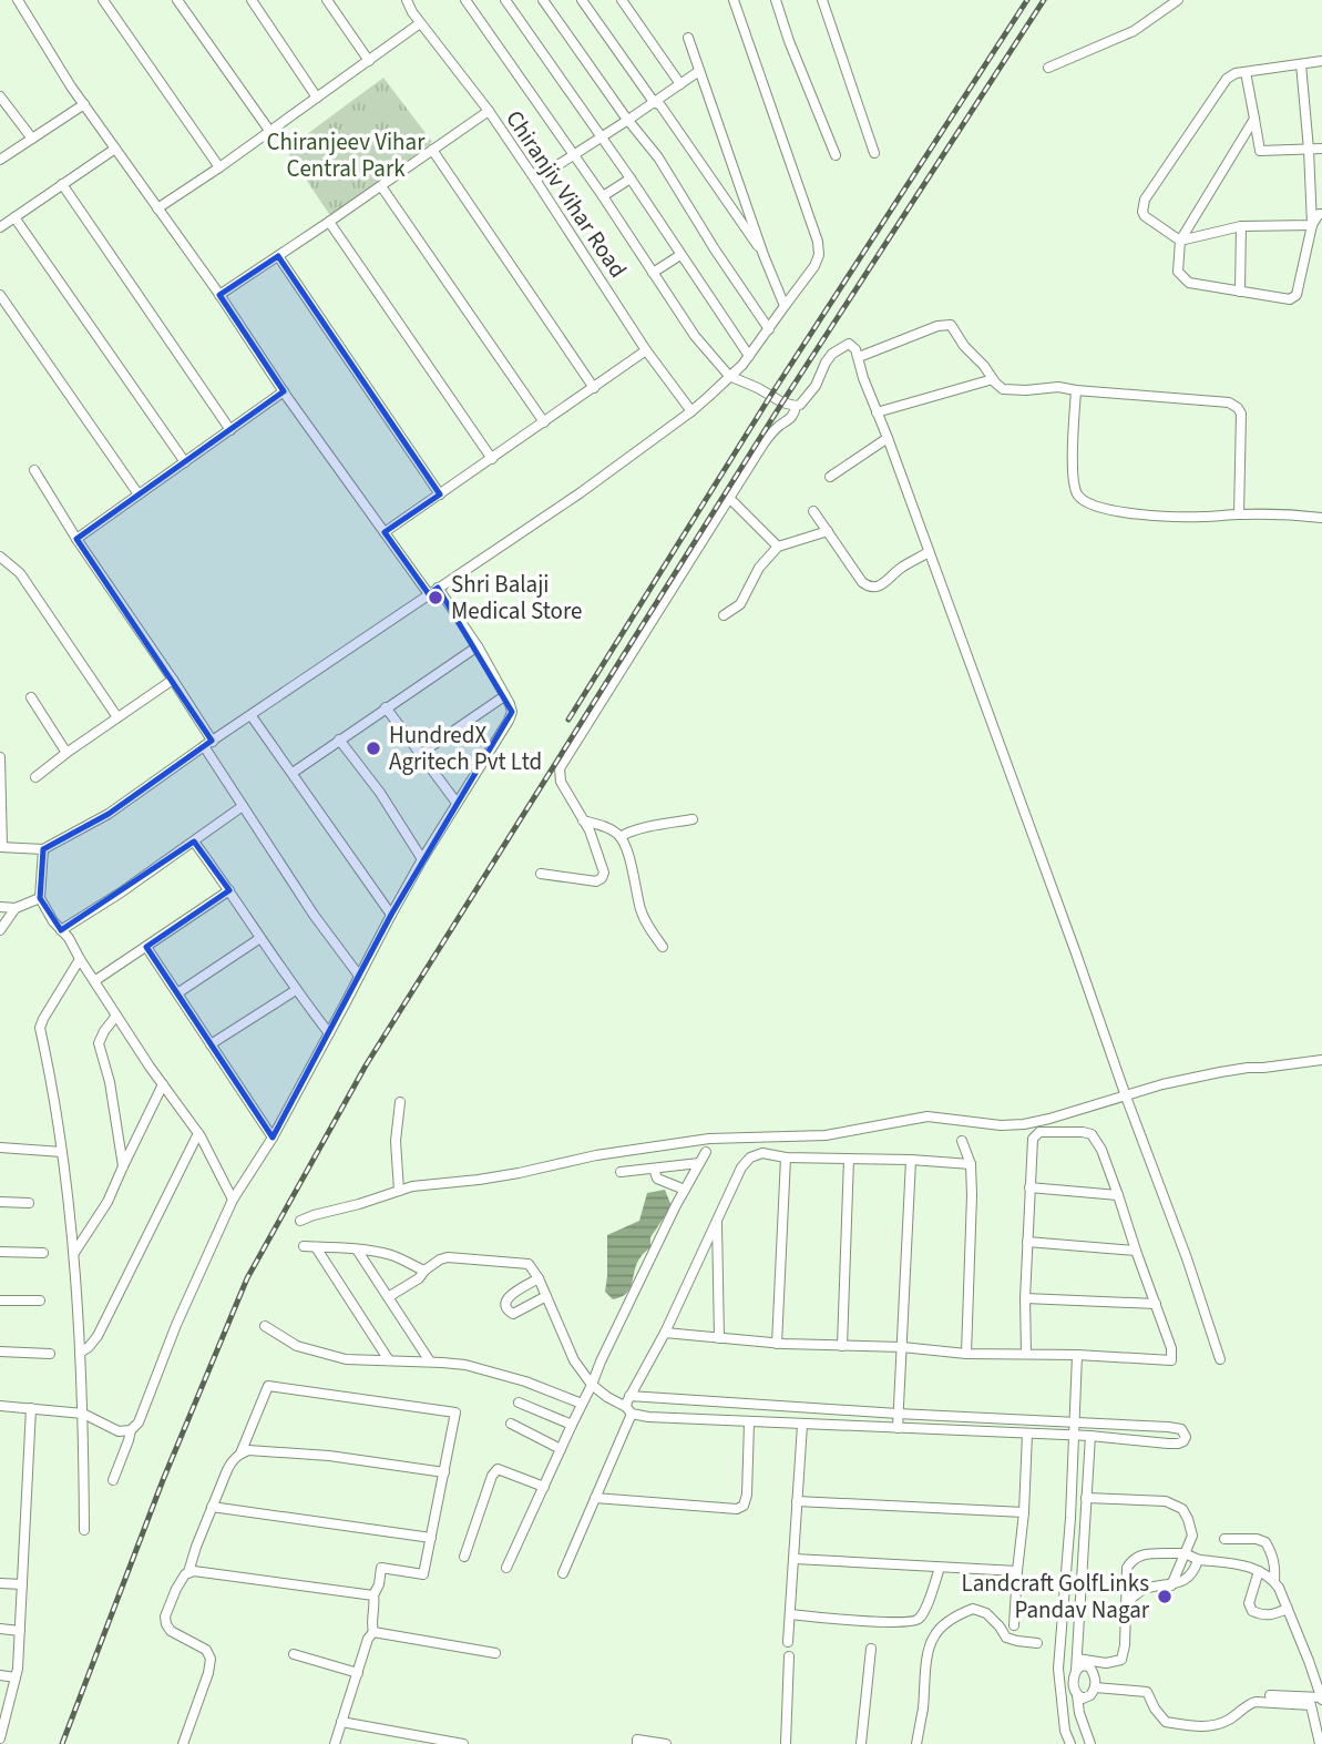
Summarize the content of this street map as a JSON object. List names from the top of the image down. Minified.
{"streets":{"street":["Chiranjiv Vihar Road"]},"parks":["Chiranjeev Vihar Central Park"],"places":["Shri Balaji Medical Store","HundredX Agritech Pvt Ltd","Landcraft GolfLinks Pandav Nagar"]}
